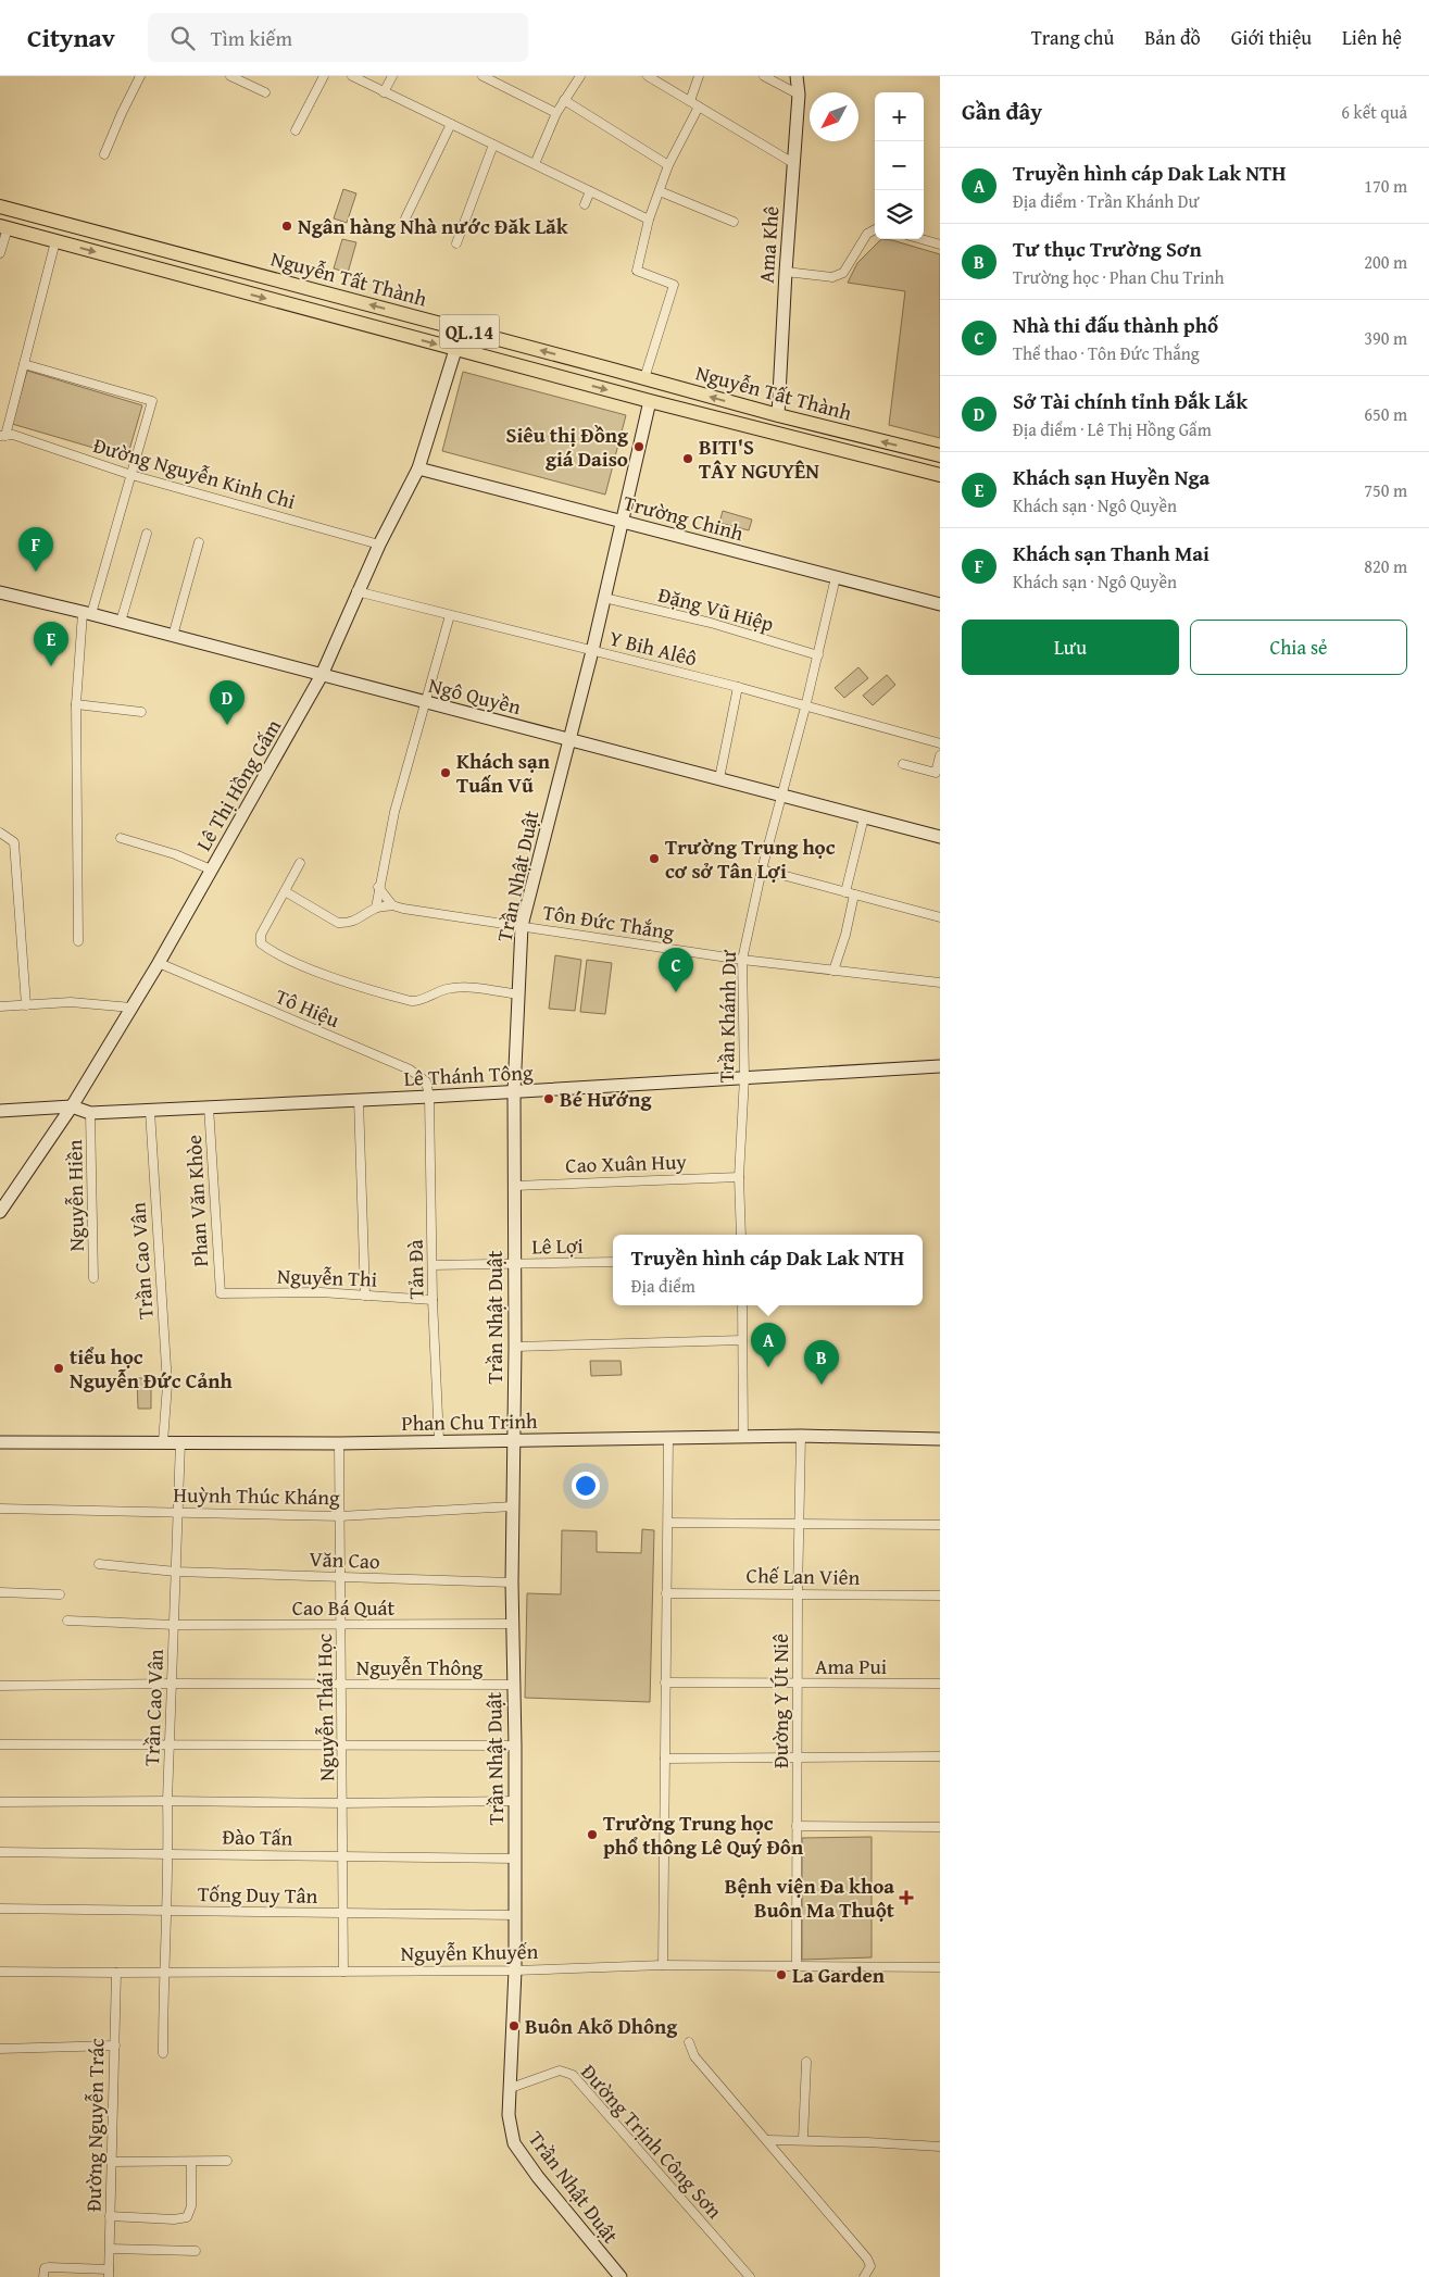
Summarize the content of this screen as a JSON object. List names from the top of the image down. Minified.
{"streets":{"main road":["Nguyễn Tất Thành","QL.14"],"street":["Ama Khê","Đường Nguyễn Kinh Chi","Trường Chinh","Đặng Vũ Hiệp","Y Bih Alêô","Ngô Quyền","Lê Thị Hồng Gấm","Trần Nhật Duật","Tôn Đức Thắng","Tô Hiệu","Trần Khánh Dư","Lê Thánh Tông","Cao Xuân Huy","Nguyễn Hiền","Phan Văn Khòe","Lê Lợi","Trần Cao Vân","Tản Đà","Nguyễn Thi","Phan Chu Trinh","Huỳnh Thúc Kháng","Văn Cao","Chế Lan Viên","Cao Bá Quát","Ama Pui","Nguyễn Thông","Đường Y Út Niê","Nguyễn Thái Học","Đào Tấn","Tống Duy Tân","Nguyễn Khuyến","Đường Nguyễn Trác","Đường Trịnh Công Sơn"]},"crossings":[["Ama Khê","Nguyễn Tất Thành"],["Nguyễn Tất Thành","Lê Thị Hồng Gấm"],["Nguyễn Tất Thành","Trần Nhật Duật"],["Đường Nguyễn Kinh Chi","Lê Thị Hồng Gấm"],["Trường Chinh","Lê Thị Hồng Gấm"],["Trường Chinh","Trần Nhật Duật"],["Trường Chinh","Trần Khánh Dư"],["Đặng Vũ Hiệp","Trần Nhật Duật"],["Đặng Vũ Hiệp","Trần Khánh Dư"],["Y Bih Alêô","Lê Thị Hồng Gấm"],["Y Bih Alêô","Trần Nhật Duật"],["Y Bih Alêô","Trần Khánh Dư"],["Ngô Quyền","Lê Thị Hồng Gấm"],["Ngô Quyền","Trần Nhật Duật"],["Ngô Quyền","Trần Khánh Dư"],["Lê Thị Hồng Gấm","Tô Hiệu"],["Lê Thị Hồng Gấm","Lê Thánh Tông"],["Trần Nhật Duật","Tôn Đức Thắng"],["Trần Nhật Duật","Lê Thánh Tông"],["Trần Nhật Duật","Cao Xuân Huy"],["Trần Nhật Duật","Lê Lợi"],["Trần Nhật Duật","Phan Chu Trinh"],["Trần Nhật Duật","Huỳnh Thúc Kháng"],["Trần Nhật Duật","Văn Cao"],["Trần Nhật Duật","Cao Bá Quát"],["Trần Nhật Duật","Nguyễn Thông"],["Trần Nhật Duật","Đào Tấn"],["Trần Nhật Duật","Tống Duy Tân"],["Trần Nhật Duật","Nguyễn Khuyến"],["Trần Nhật Duật","Đường Trịnh Công Sơn"],["Tôn Đức Thắng","Trần Khánh Dư"],["Tô Hiệu","Lê Thánh Tông"],["Tô Hiệu","Tản Đà"],["Trần Khánh Dư","Lê Thánh Tông"],["Trần Khánh Dư","Cao Xuân Huy"],["Lê Thánh Tông","Nguyễn Hiền"],["Lê Thánh Tông","Phan Văn Khòe"],["Lê Thánh Tông","Trần Cao Vân"],["Lê Thánh Tông","Tản Đà"],["Phan Văn Khòe","Nguyễn Thi"],["Lê Lợi","Tản Đà"],["Trần Cao Vân","Phan Chu Trinh"],["Trần Cao Vân","Huỳnh Thúc Kháng"],["Trần Cao Vân","Văn Cao"],["Trần Cao Vân","Cao Bá Quát"],["Trần Cao Vân","Nguyễn Thông"],["Trần Cao Vân","Đào Tấn"],["Trần Cao Vân","Tống Duy Tân"],["Trần Cao Vân","Nguyễn Khuyến"],["Tản Đà","Nguyễn Thi"],["Tản Đà","Phan Chu Trinh"],["Phan Chu Trinh","Đường Y Út Niê"],["Phan Chu Trinh","Nguyễn Thái Học"],["Huỳnh Thúc Kháng","Nguyễn Thái Học"],["Văn Cao","Nguyễn Thái Học"],["Chế Lan Viên","Đường Y Út Niê"],["Cao Bá Quát","Nguyễn Thái Học"],["Ama Pui","Đường Y Út Niê"],["Nguyễn Thông","Nguyễn Thái Học"],["Đường Y Út Niê","Nguyễn Khuyến"],["Nguyễn Thái Học","Đào Tấn"],["Nguyễn Thái Học","Tống Duy Tân"],["Nguyễn Thái Học","Nguyễn Khuyến"],["Nguyễn Khuyến","Đường Nguyễn Trác"]],"places":{"other":["Ngân hàng Nhà nước Đăk Lăk","Siêu thị Đồng giá Daiso","BITI'S TÂY NGUYÊN","Khách sạn Tuấn Vũ","Trường Trung học cơ sở Tân Lợi","Bé Hướng","tiểu học Nguyễn Đức Cảnh","Trường Trung học phổ thông Lê Quý Đôn","La Garden","Buôn Akõ Dhông"],"health":["Bệnh viện Đa khoa Buôn Ma Thuột"]},"north":"bottom left","page":{"header":"Citynav","search":"Tìm kiếm","nav":["Trang chủ","Bản đồ","Giới thiệu","Liên hệ"],"heading":["Gần đây","6 kết quả"],"map_buttons":["+","−"],"list":[{"mark":"A","name":"Truyền hình cáp Dak Lak NTH","note":"Địa điểm · Trần Khánh Dư","value":"170 m"},{"mark":"B","name":"Tư thục Trường Sơn","note":"Trường học · Phan Chu Trinh","value":"200 m"},{"mark":"C","name":"Nhà thi đấu thành phố","note":"Thể thao · Tôn Đức Thắng","value":"390 m"},{"mark":"D","name":"Sở Tài chính tỉnh Đắk Lắk","note":"Địa điểm · Lê Thị Hồng Gấm","value":"650 m"},{"mark":"E","name":"Khách sạn Huyền Nga","note":"Khách sạn · Ngô Quyền","value":"750 m"},{"mark":"F","name":"Khách sạn Thanh Mai","note":"Khách sạn · Ngô Quyền","value":"820 m"}],"pins":["F","E","D","C","A","B"],"buttons":["Lưu","Chia sẻ"],"popup":["Truyền hình cáp Dak Lak NTH","Địa điểm"]}}
